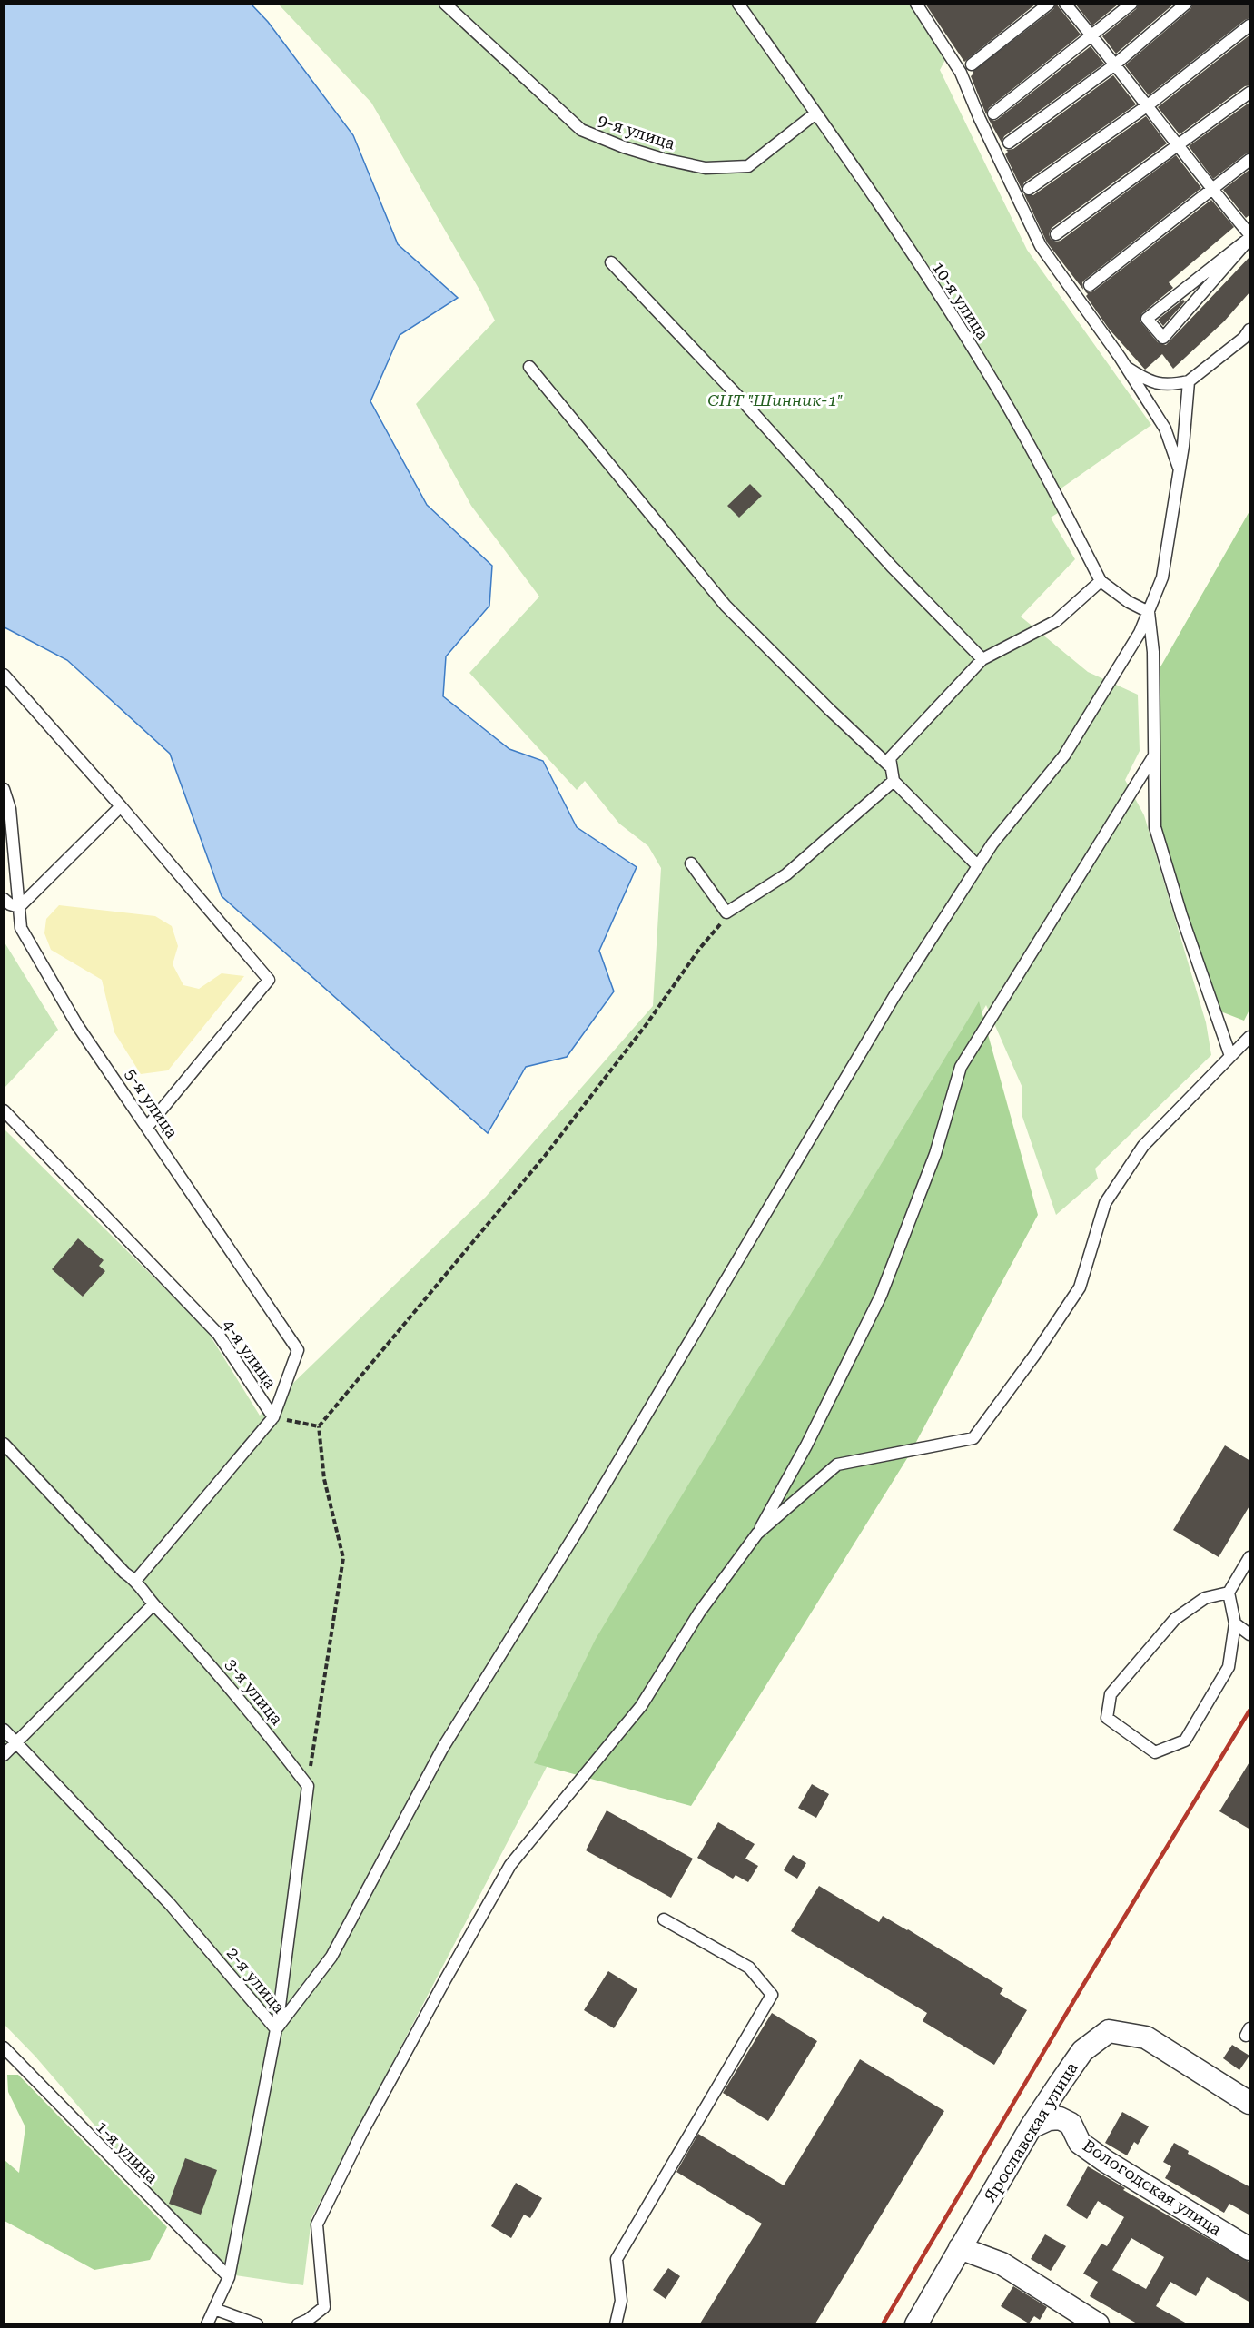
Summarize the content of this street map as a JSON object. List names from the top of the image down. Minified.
{"streets":{"street":["Ярославская улица","Вологодская улица"],"lane":["9-я улица","10-я улица","5-я улица","4-я улица","3-я улица","2-я улица","1-я улица"]},"crossings":[["9-я улица","10-я улица"],["5-я улица","4-я улица"],["2-я улица","1-я улица"],["Ярославская улица","Вологодская улица"]],"parks":["СНТ \"Шинник-1\""]}
